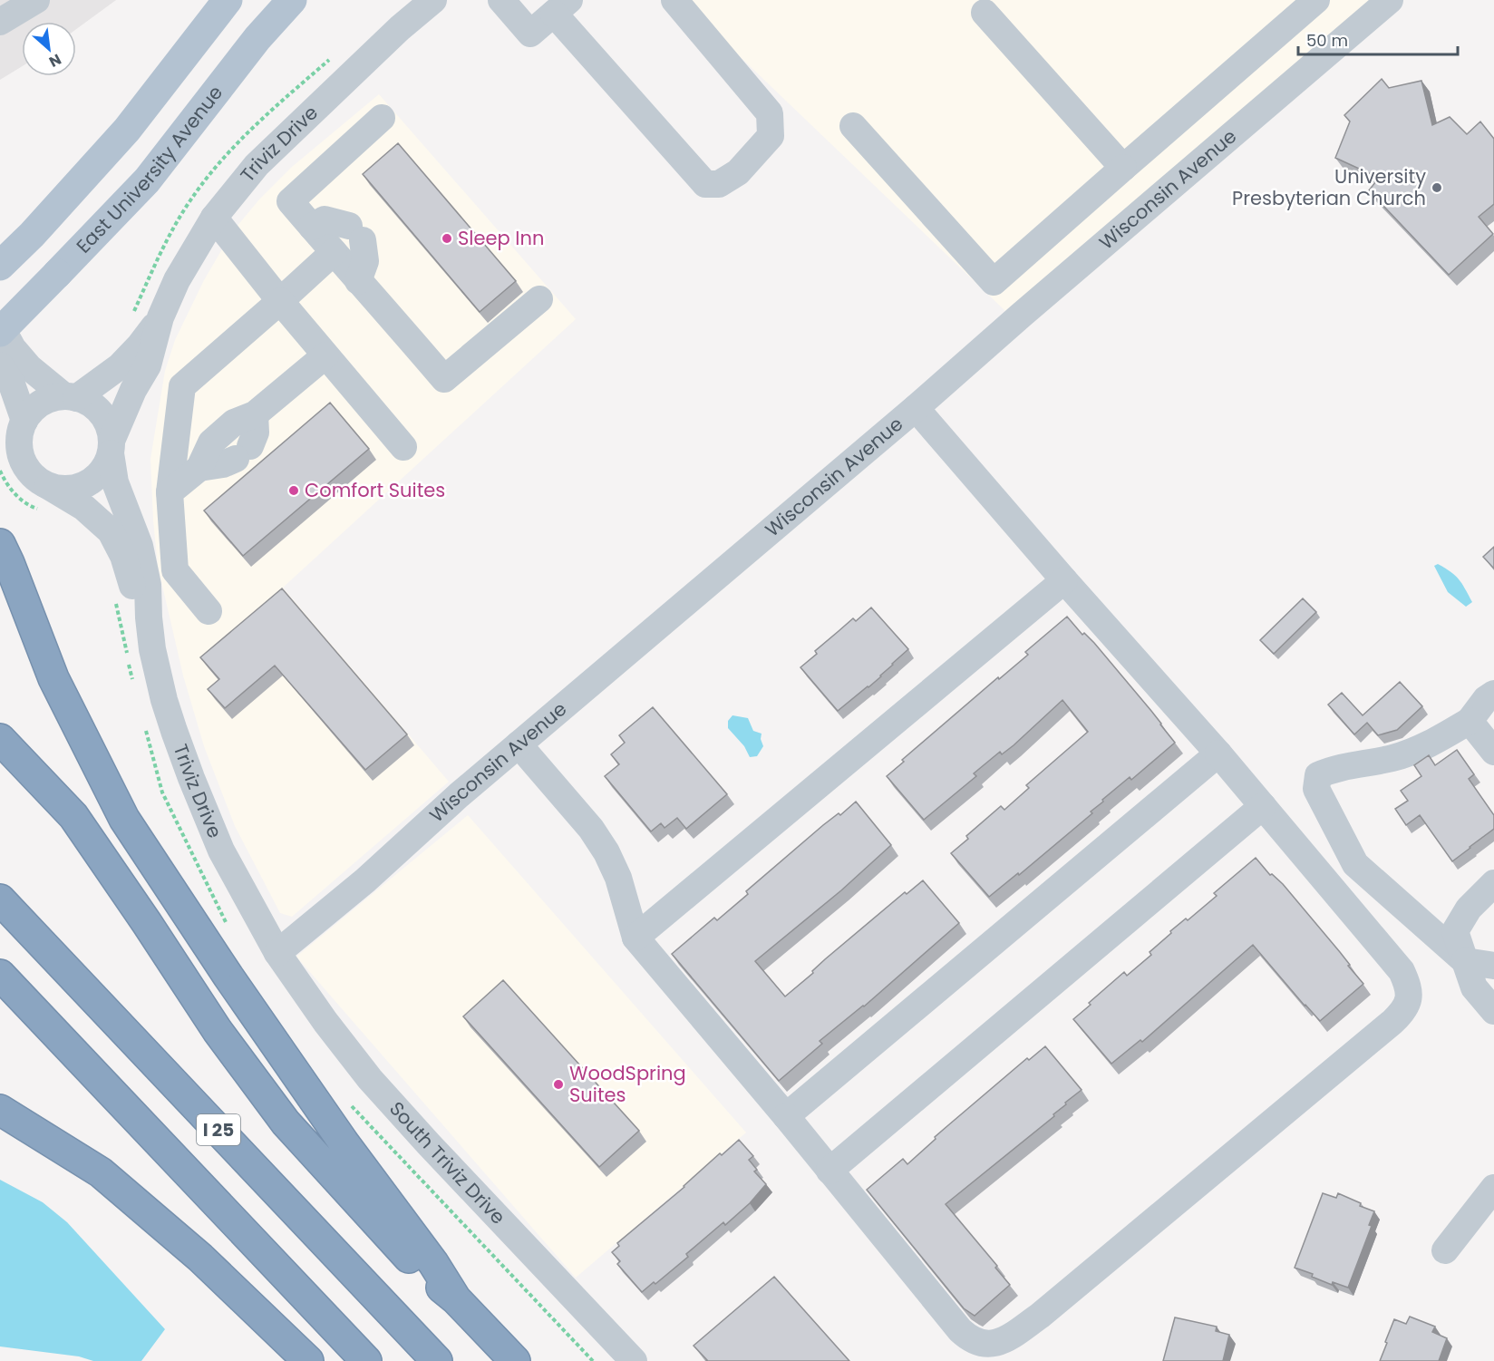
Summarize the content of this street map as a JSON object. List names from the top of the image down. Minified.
{"streets":{"highway":["I 25"],"main road":["East University Avenue"],"street":["Triviz Drive","Wisconsin Avenue","South Triviz Drive"]},"crossings":[["Triviz Drive","Wisconsin Avenue"],["Triviz Drive","South Triviz Drive"],["Wisconsin Avenue","South Triviz Drive"]],"places":["University Presbyterian Church","Sleep Inn","Comfort Suites","WoodSpring Suites"],"scale_bar":"50 m","north":"bottom right"}
